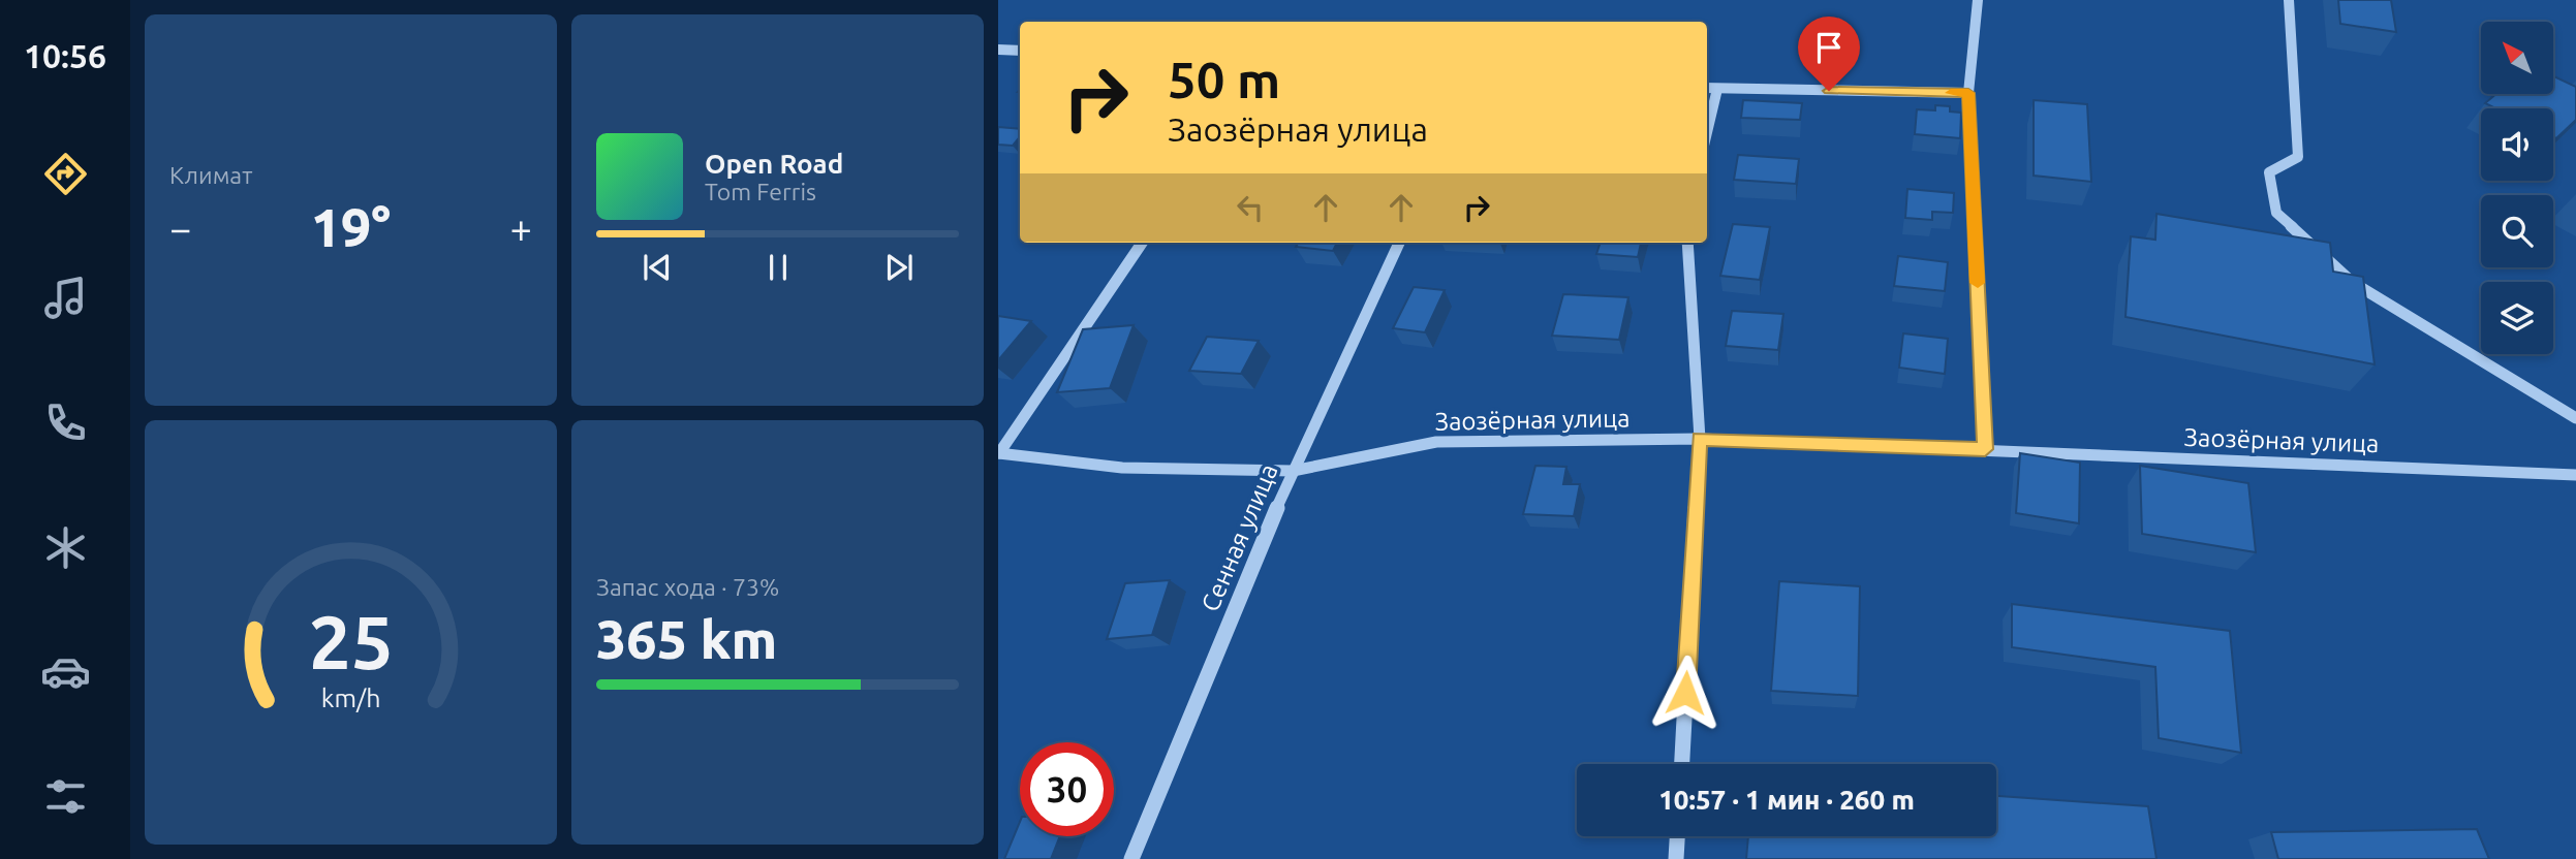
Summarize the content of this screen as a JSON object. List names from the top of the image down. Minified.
{"streets":{"street":["Заозёрная улица","Сенная улица"]},"crossings":[["Заозёрная улица","Сенная улица"]],"north":"top left","page":{"tabs":"10:56","tile":["Климат",["Запас хода · 73%","365 km"]],"turn":["50 m","Заозёрная улица"],"song":["Open Road","Tom Ferris"],"heat":["−","19°","+"],"limit":"30","trip":"10:57 · 1 мин · 260 m","gauge":["25","km/h"]}}
